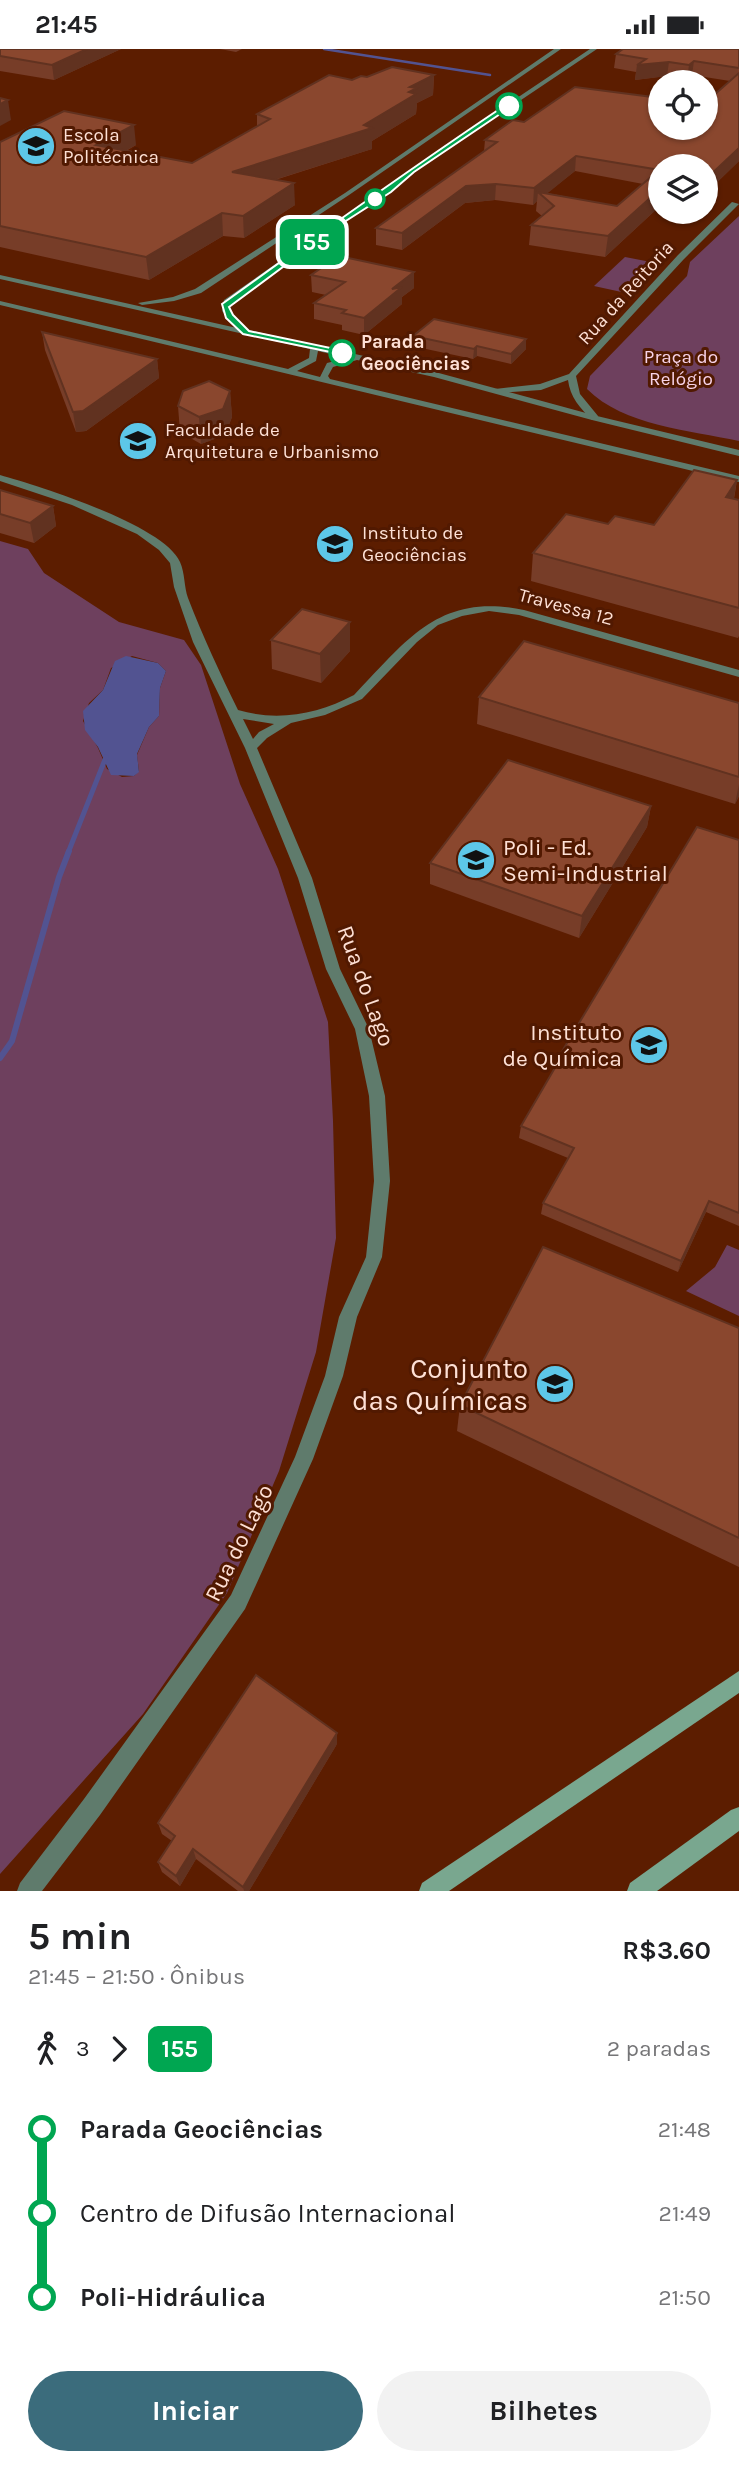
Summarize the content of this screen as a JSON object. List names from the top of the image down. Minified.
{"streets":{"street":["Rua da Reitoria","Travessa 12","Rua do Lago"]},"crossings":[["Travessa 12","Rua do Lago"]],"parks":["Praça do Relógio"],"places":{"school or university":["Escola Politécnica","Faculdade de Arquitetura e Urbanismo","Instituto de Geociências","Poli - Ed. Semi-Industrial","Instituto de Química","Conjunto das Químicas"],"other":["Parada Geociências"]},"lines":["bus line 155"],"page":{"status":"21:45","on_map":"155","heading":["5 min","21:45 – 21:50 · Ônibus","R$3.60"],"legs":["3","155","2 paradas"],"list":[{"name":"Parada Geociências","value":"21:48"},{"name":"Centro de Difusão Internacional","value":"21:49"},{"name":"Poli-Hidráulica","value":"21:50"}],"buttons":["Iniciar","Bilhetes"]}}
